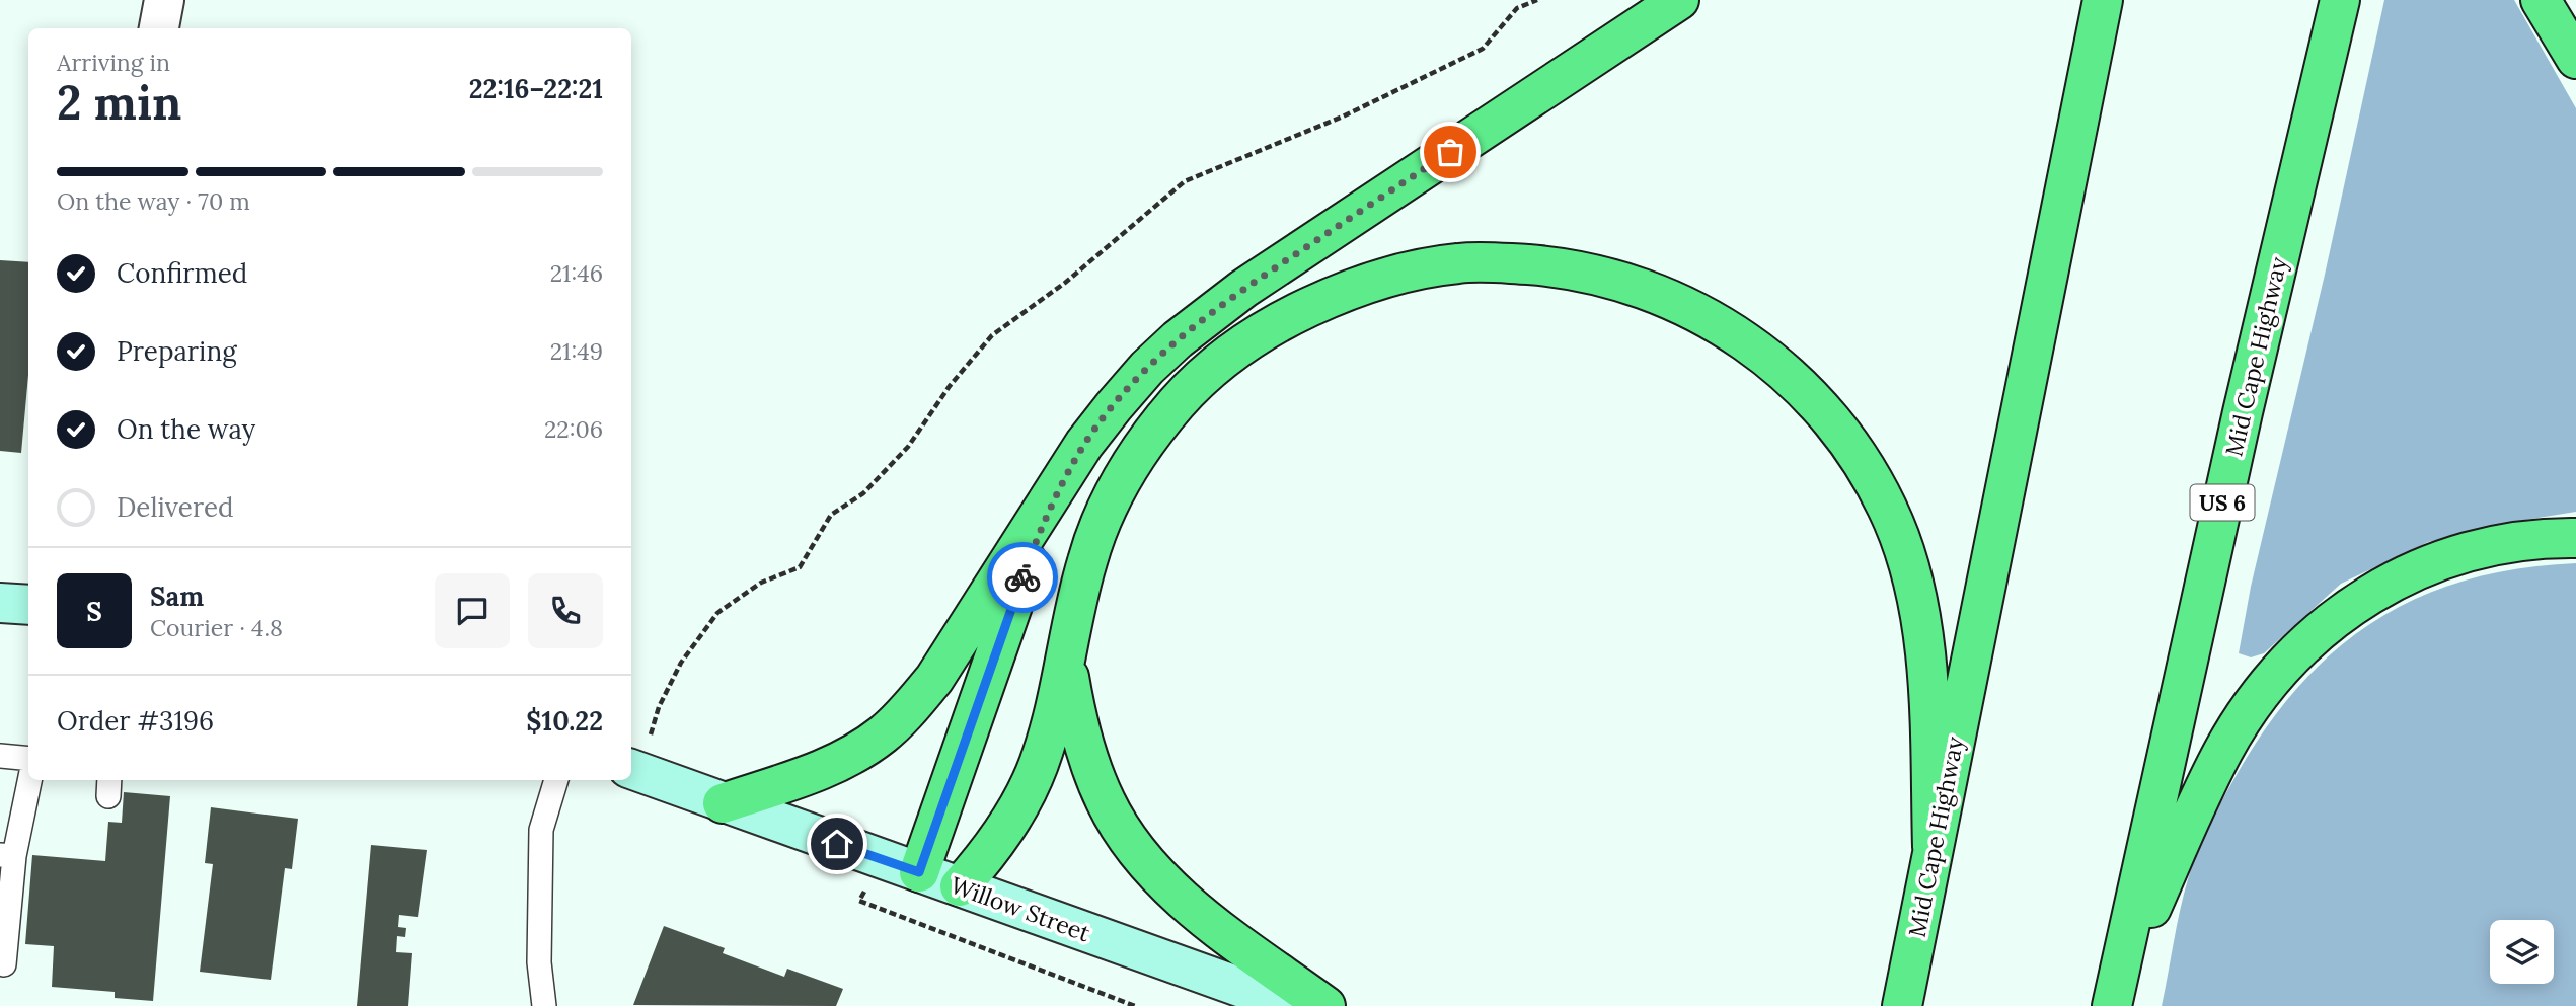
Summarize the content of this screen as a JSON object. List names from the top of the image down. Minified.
{"streets":{"highway":["Mid Cape Highway","US 6"],"main road":["Willow Street"]},"page":{"heading":["2 min","Arriving in","22:16–22:21"],"panel":["Sam","Courier · 4.8","Order #3196","$10.22"],"bar":"On the way · 70 m","list":[["Confirmed","21:46"],["Preparing","21:49"],["On the way","22:06"],"Delivered"],"round":"S"}}
